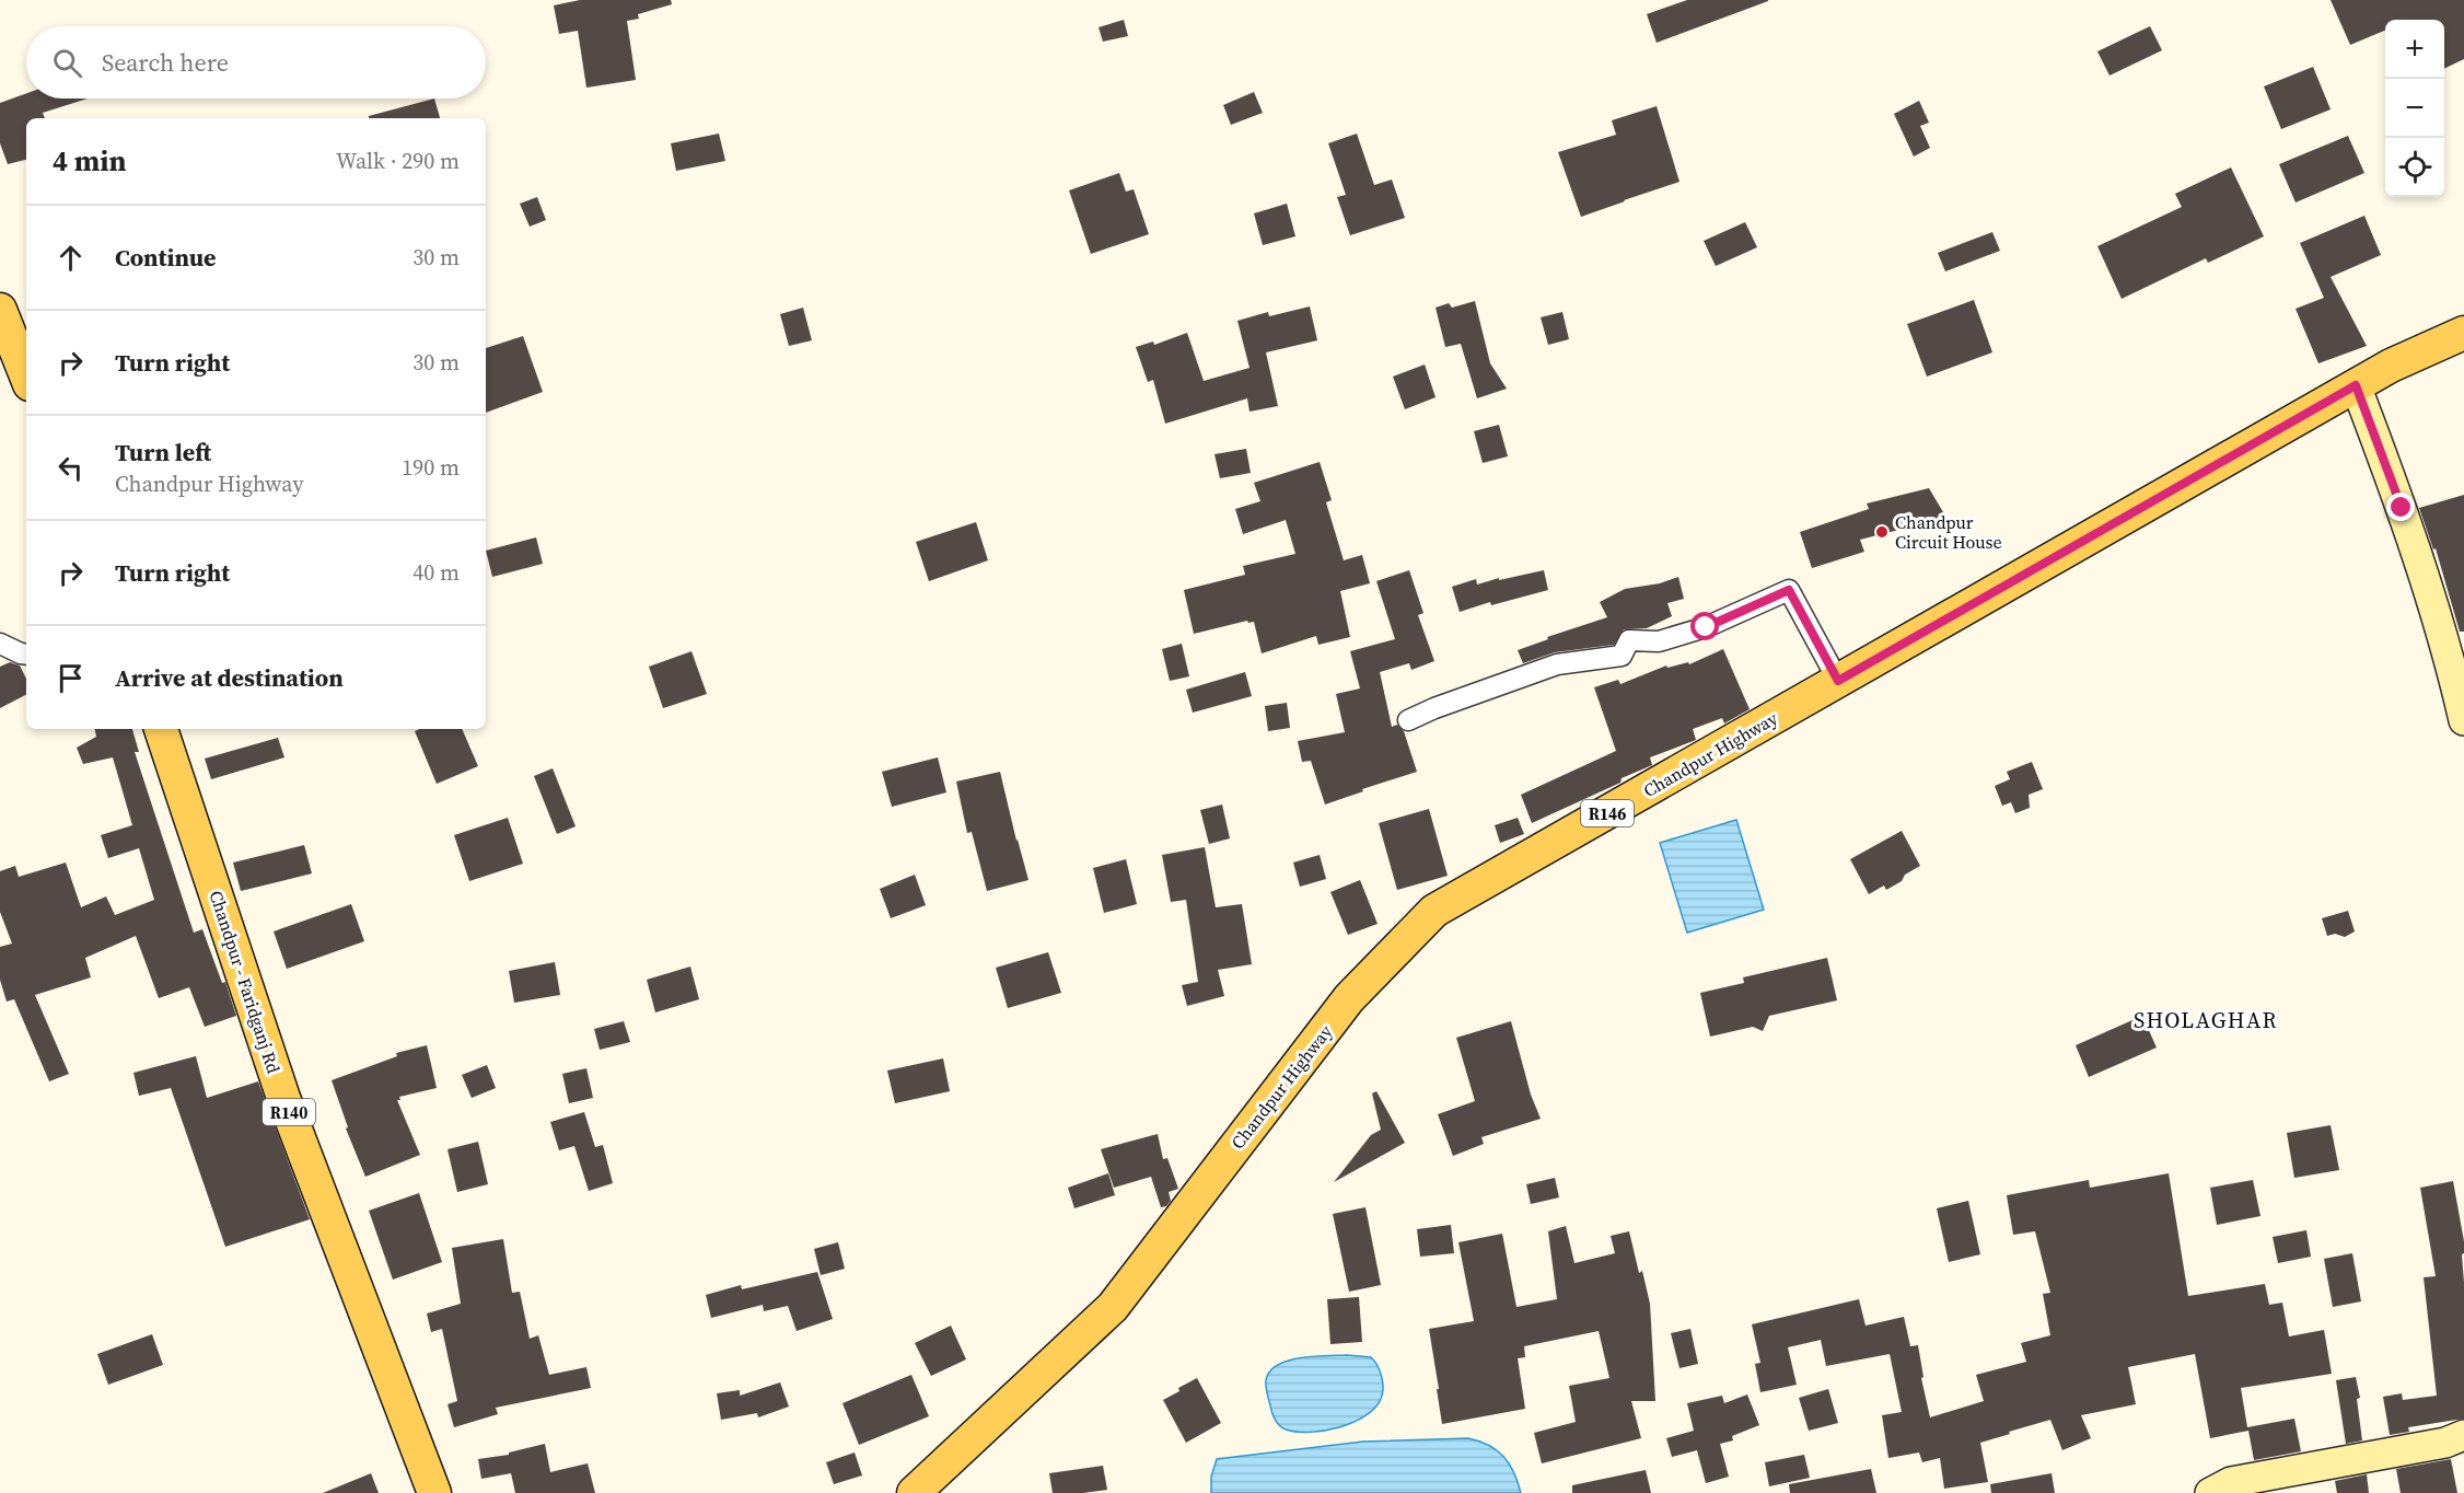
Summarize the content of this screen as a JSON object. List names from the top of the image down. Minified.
{"streets":{"main road":["Chandpur Highway","R146","Chandpur - Faridganj Rd","R140"]},"districts":["SHOLAGHAR"],"places":["Chandpur Circuit House"],"page":{"map_buttons":["+","−"],"search":"Search here","heading":["4 min","Walk · 290 m"],"list":[["Continue","30 m"],["Turn right","30 m"],["Turn left","Chandpur Highway","190 m"],["Turn right","40 m"],"Arrive at destination"]}}
